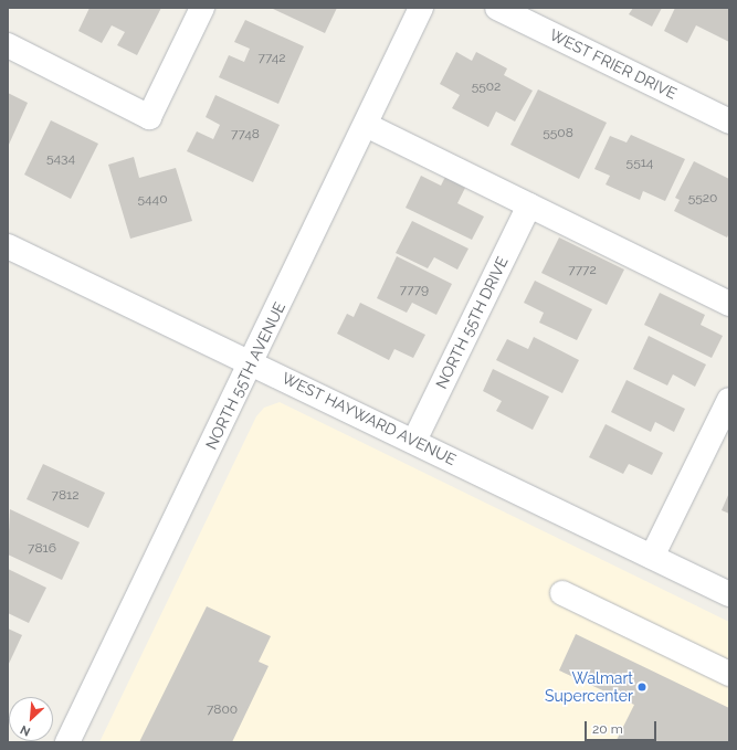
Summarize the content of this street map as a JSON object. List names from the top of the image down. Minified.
{"streets":{"street":["WEST FRIER DRIVE","NORTH 55TH DRIVE","NORTH 55TH AVENUE","WEST HAYWARD AVENUE"]},"crossings":[["NORTH 55TH DRIVE","WEST HAYWARD AVENUE"],["NORTH 55TH AVENUE","WEST HAYWARD AVENUE"]],"places":["Walmart Supercenter"],"house_numbers":["7742","5502","5508","7748","5434","5514","5520","5440","7772","7779","7812","7816","7800"],"scale_bar":"20 m","north":"bottom left"}
